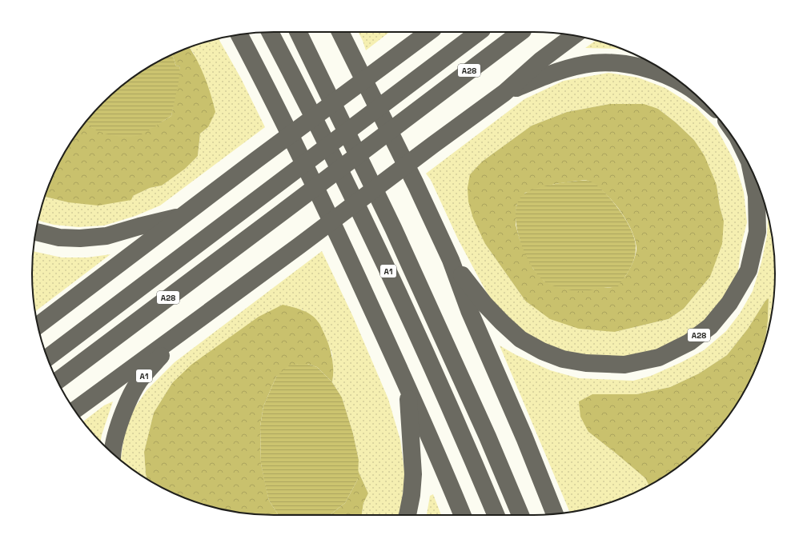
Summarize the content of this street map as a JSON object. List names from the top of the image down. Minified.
{"streets":{"highway":["A28","A1"]}}
